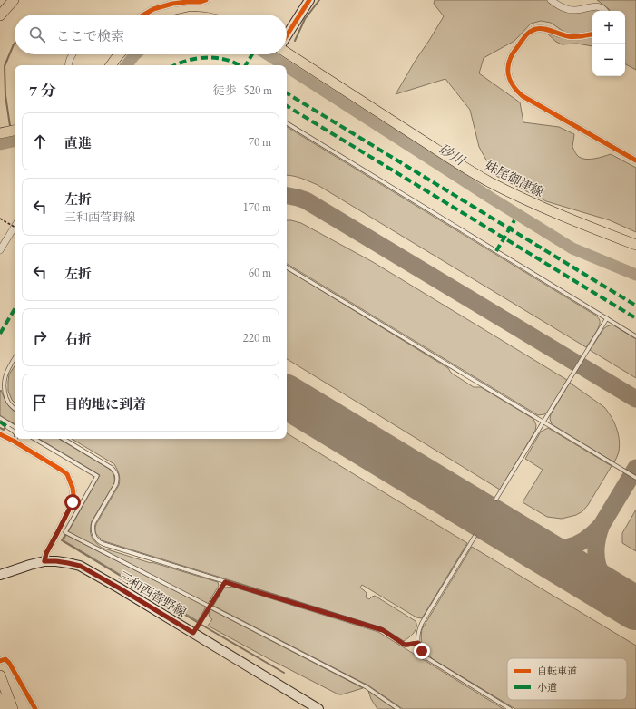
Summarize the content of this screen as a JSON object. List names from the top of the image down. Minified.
{"streets":{"main road":["妹尾御津線","三和西菅野線"]},"water":["砂川"],"legend":["自転車道","小道"],"page":{"map_buttons":["+","−"],"search":"ここで検索","heading":["7 分","徒歩 · 520 m"],"list":[["直進","70 m"],["左折","三和西菅野線","170 m"],["左折","60 m"],["右折","220 m"],"目的地に到着"]}}
